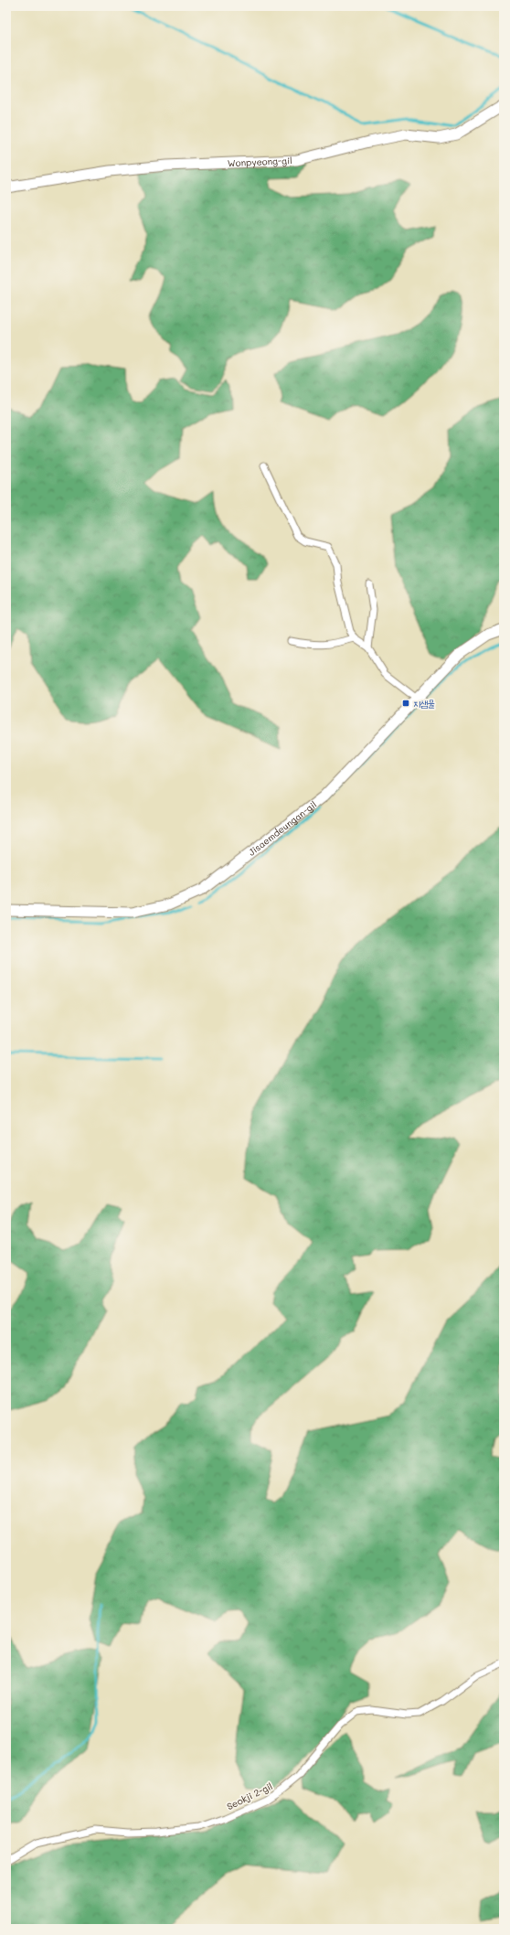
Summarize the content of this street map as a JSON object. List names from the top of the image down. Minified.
{"streets":{"street":["Wonpyeong-gil","Jisaemdeungan-gil","Seokji 2-gil"]},"places":{"transit":["지샘물"]}}
